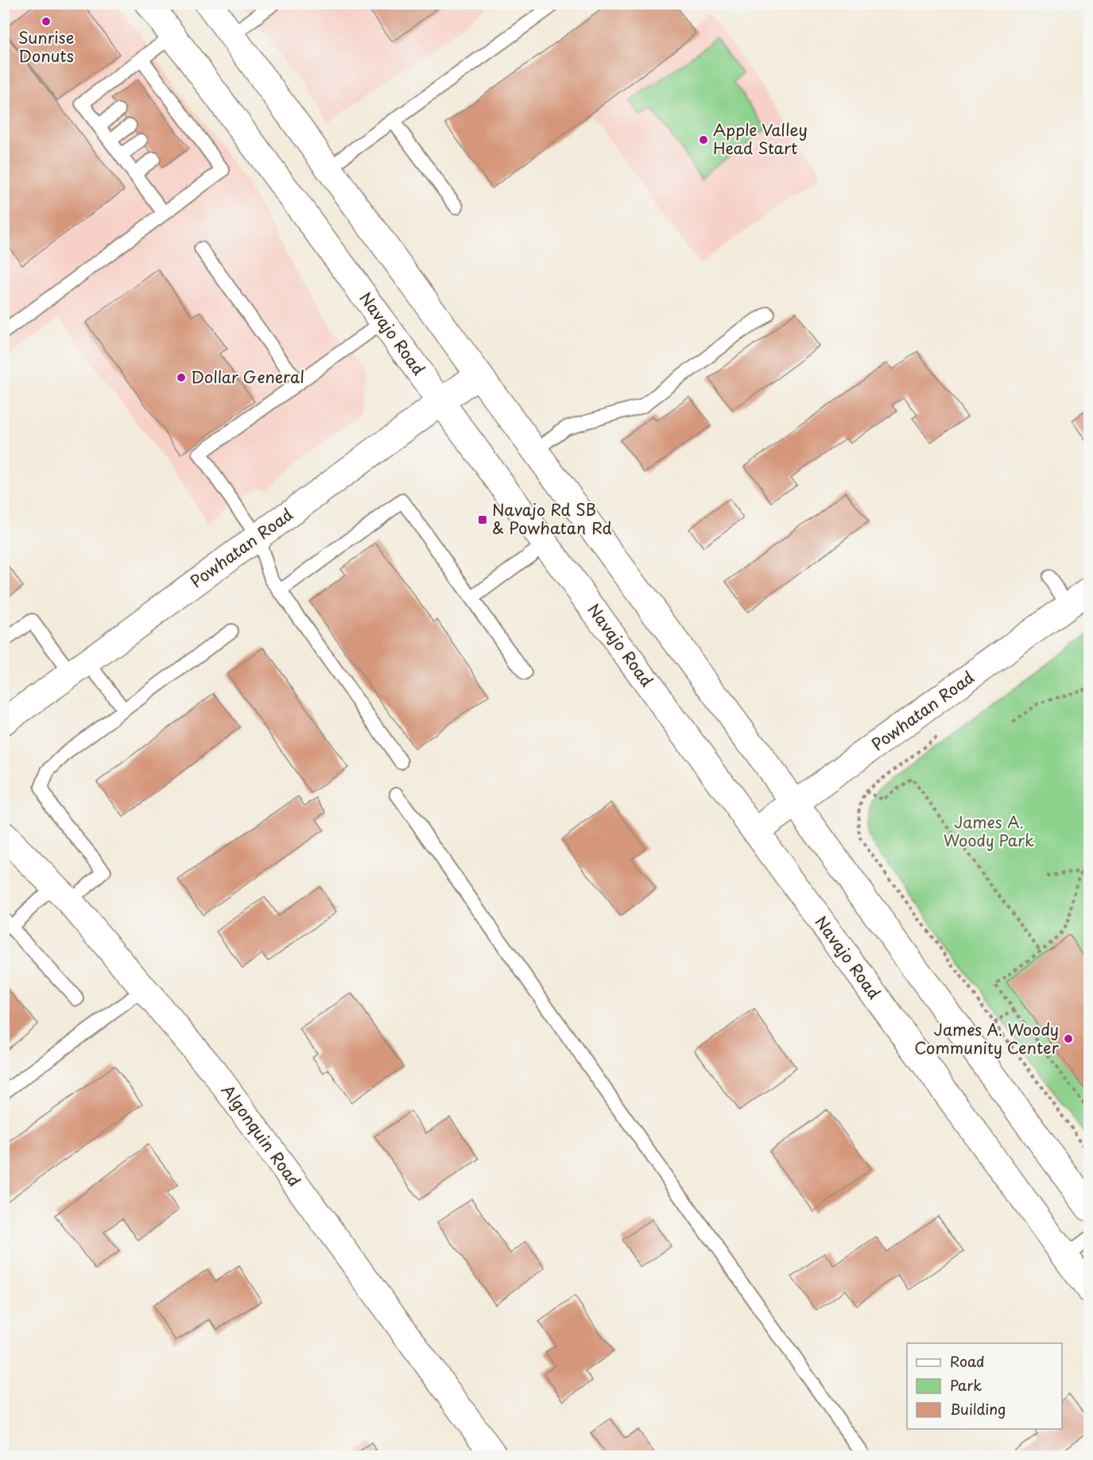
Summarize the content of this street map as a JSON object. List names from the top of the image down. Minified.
{"streets":{"main road":["Navajo Road","Powhatan Road","Algonquin Road"]},"crossings":[["Navajo Road","Powhatan Road"]],"parks":["James A. Woody Park"],"places":{"other":["Sunrise Donuts","Apple Valley Head Start","Dollar General","James A. Woody Community Center"],"transit":["Navajo Rd SB & Powhatan Rd"]},"legend":["Road","Park","Building"]}
